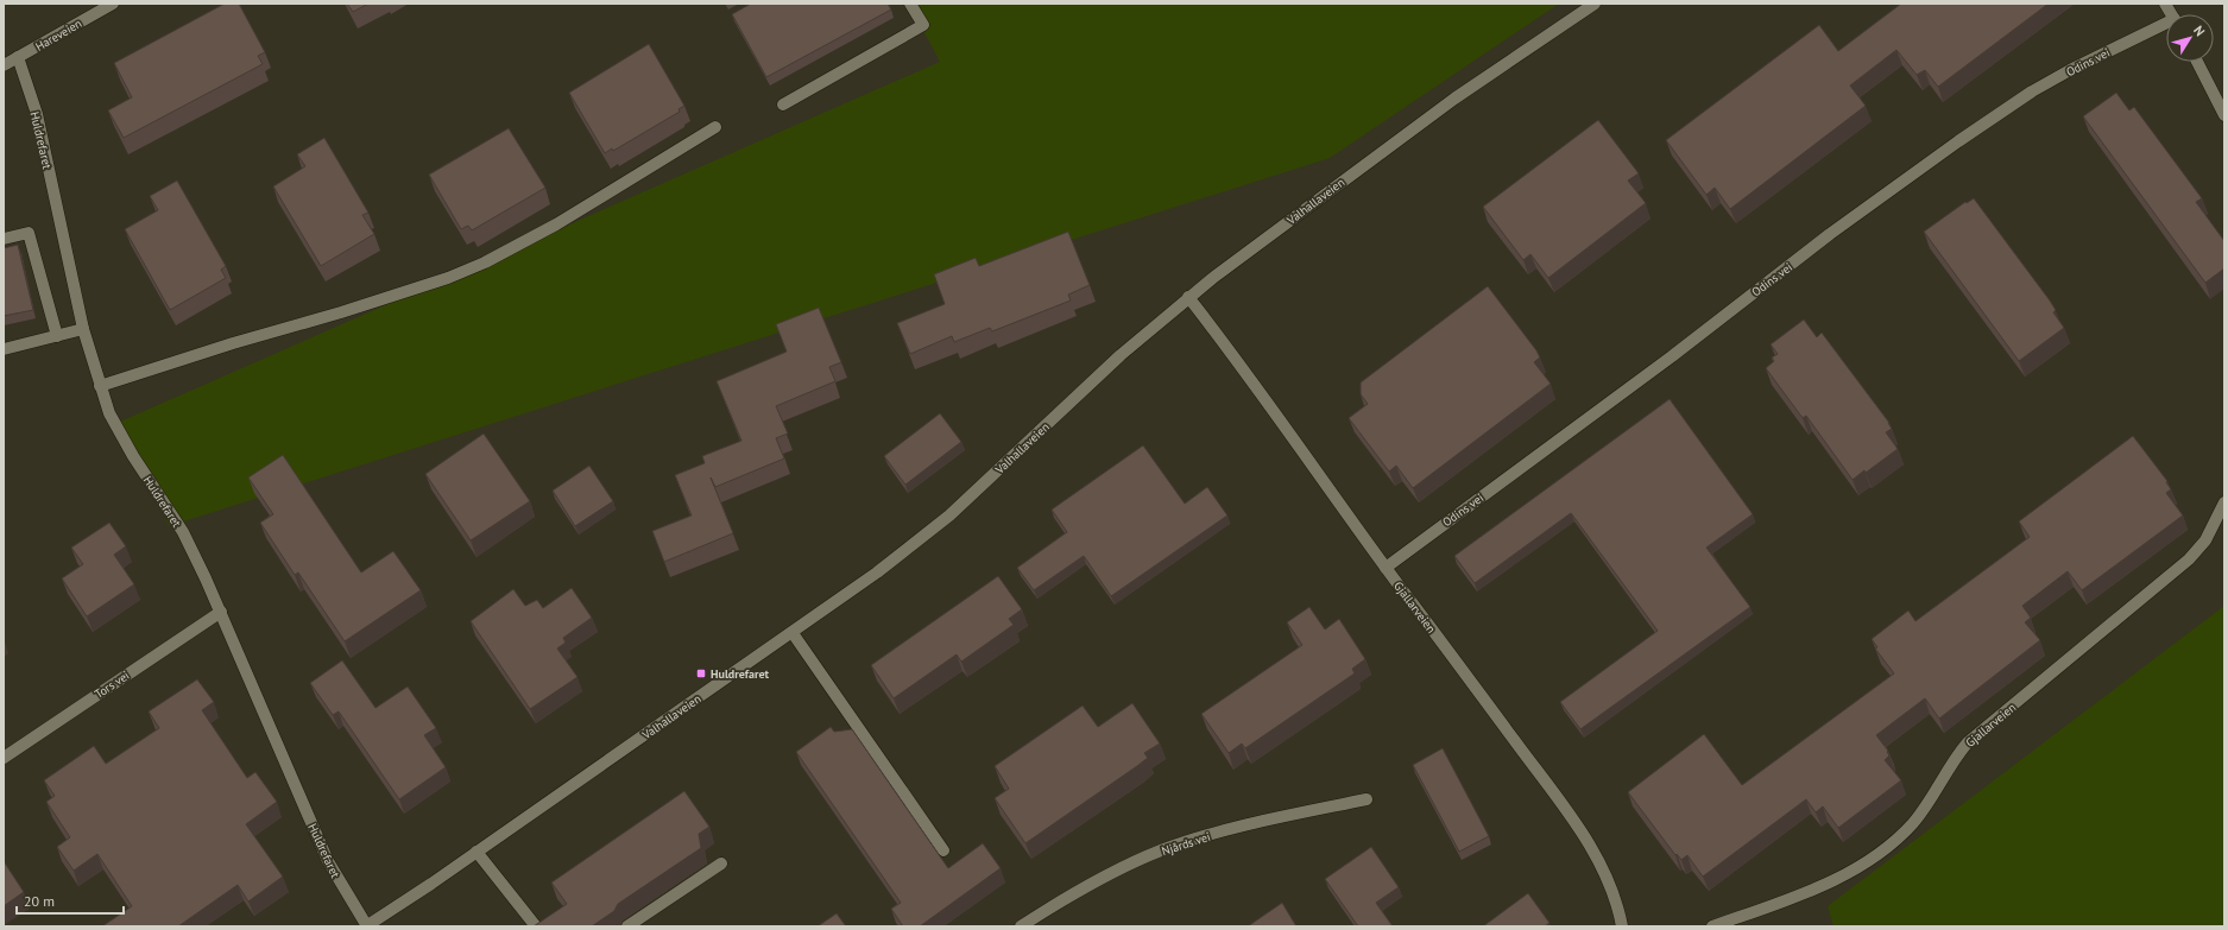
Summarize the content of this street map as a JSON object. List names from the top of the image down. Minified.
{"streets":{"street":["Hareveien","Odins vei","Huldrefaret","Valhallaveien","Gjallarveien","Tors vei","Njårds vei"]},"crossings":[["Hareveien","Huldrefaret"],["Odins vei","Gjallarveien"],["Huldrefaret","Valhallaveien"],["Huldrefaret","Tors vei"],["Valhallaveien","Gjallarveien"]],"places":{"transit":["Huldrefaret"]},"scale_bar":"20 m","north":"top right"}
